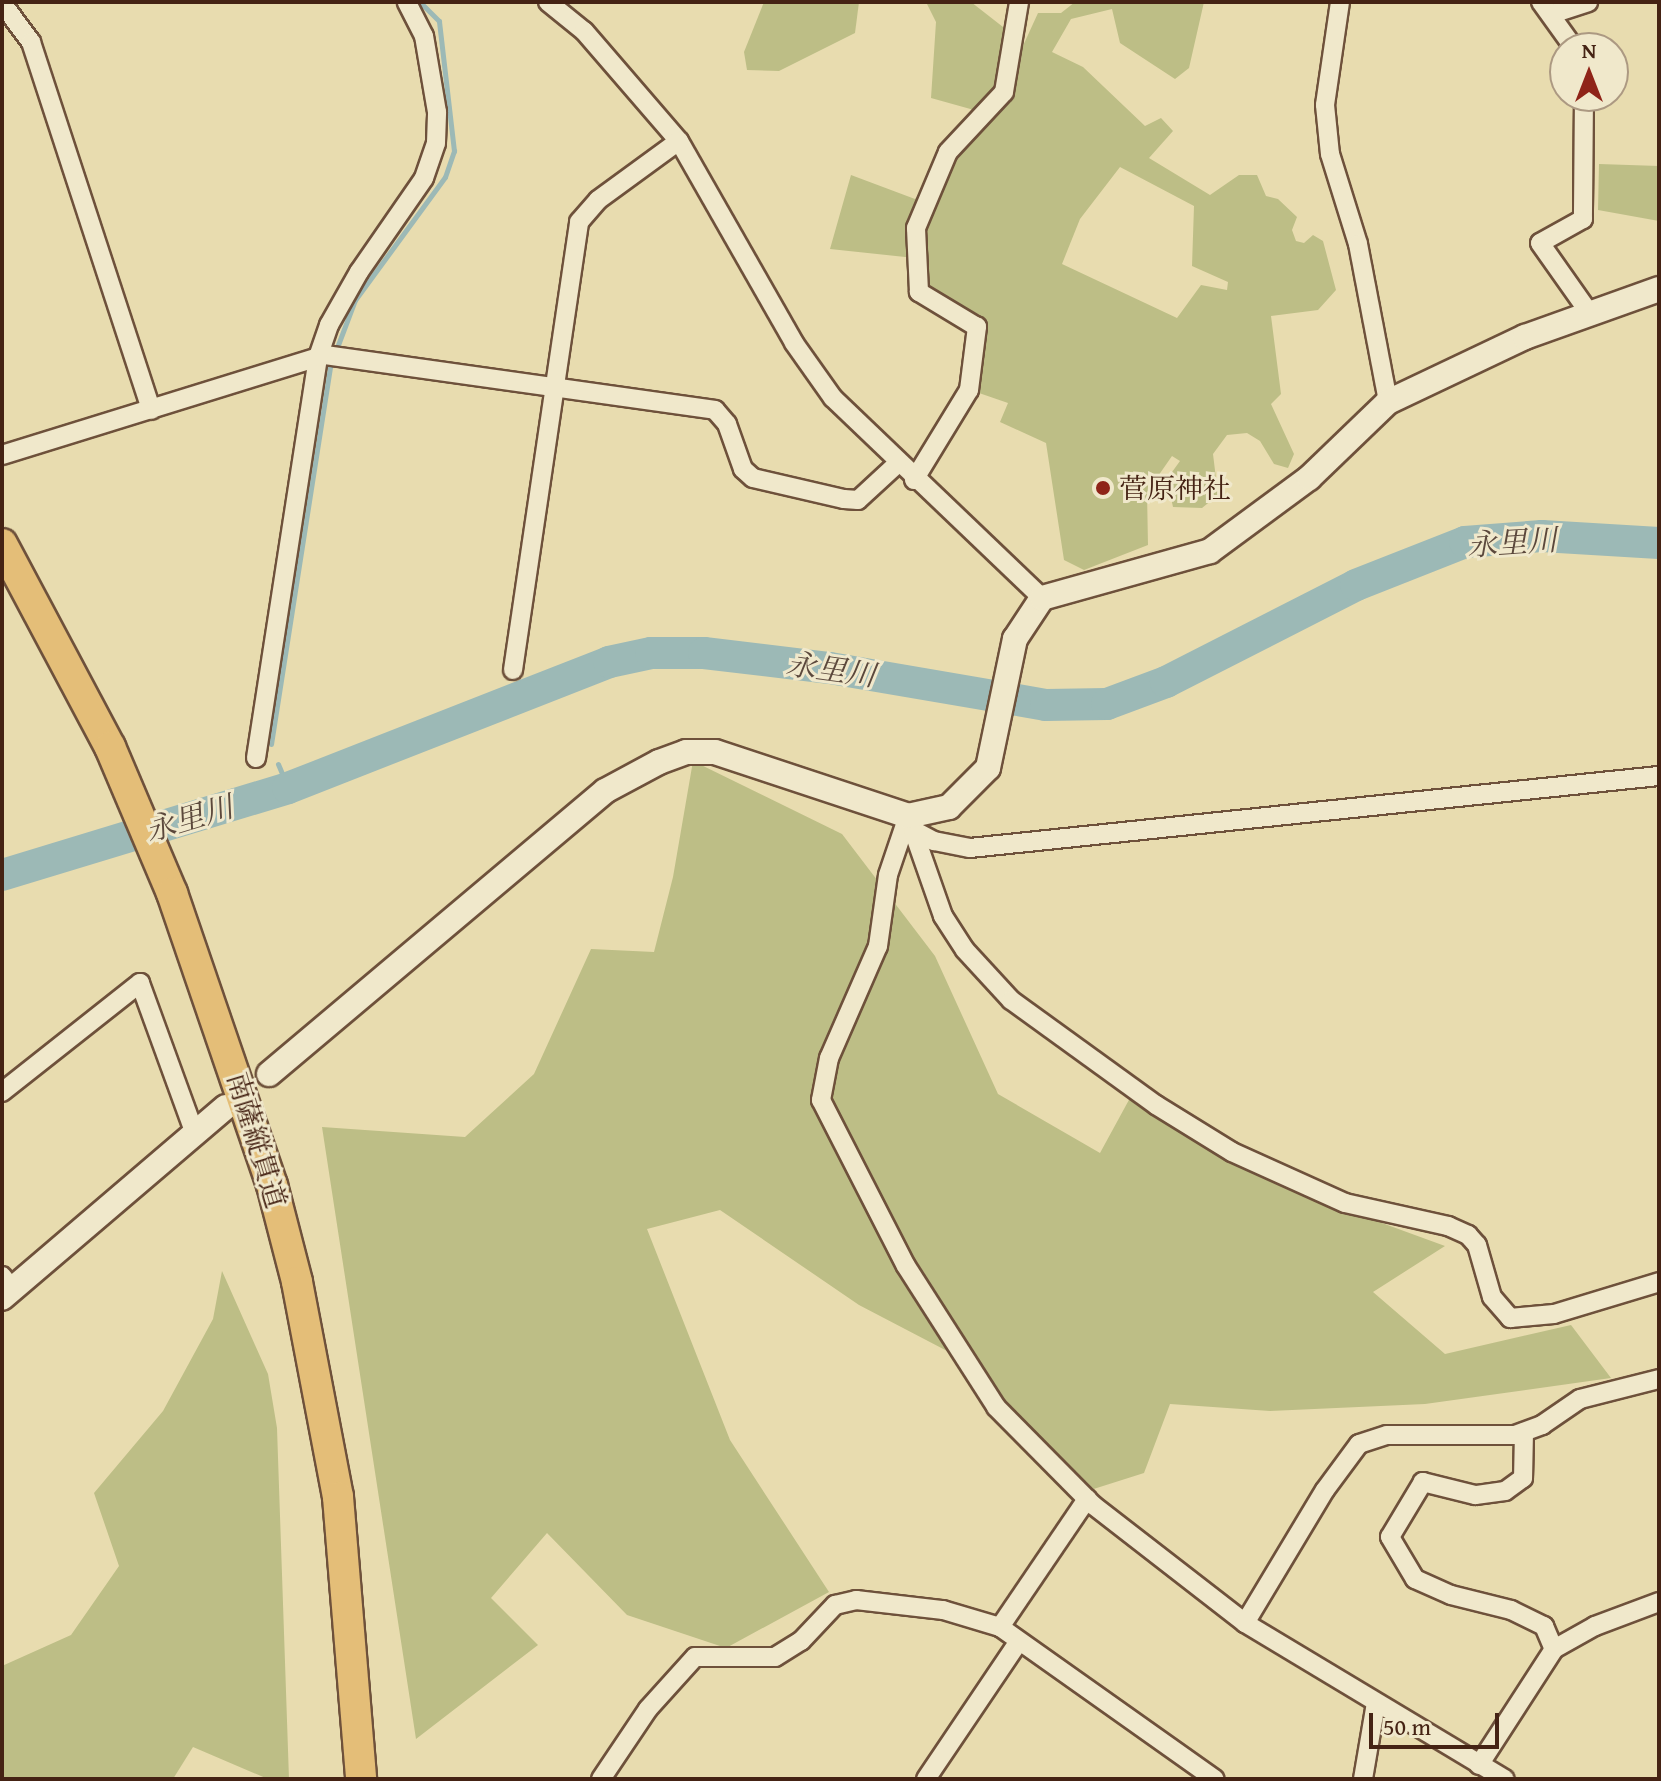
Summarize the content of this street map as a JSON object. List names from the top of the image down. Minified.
{"streets":{"main road":["南薩縦貫道"]},"water":["永里川"],"places":["菅原神社"],"scale_bar":"50 m","north":"top"}
